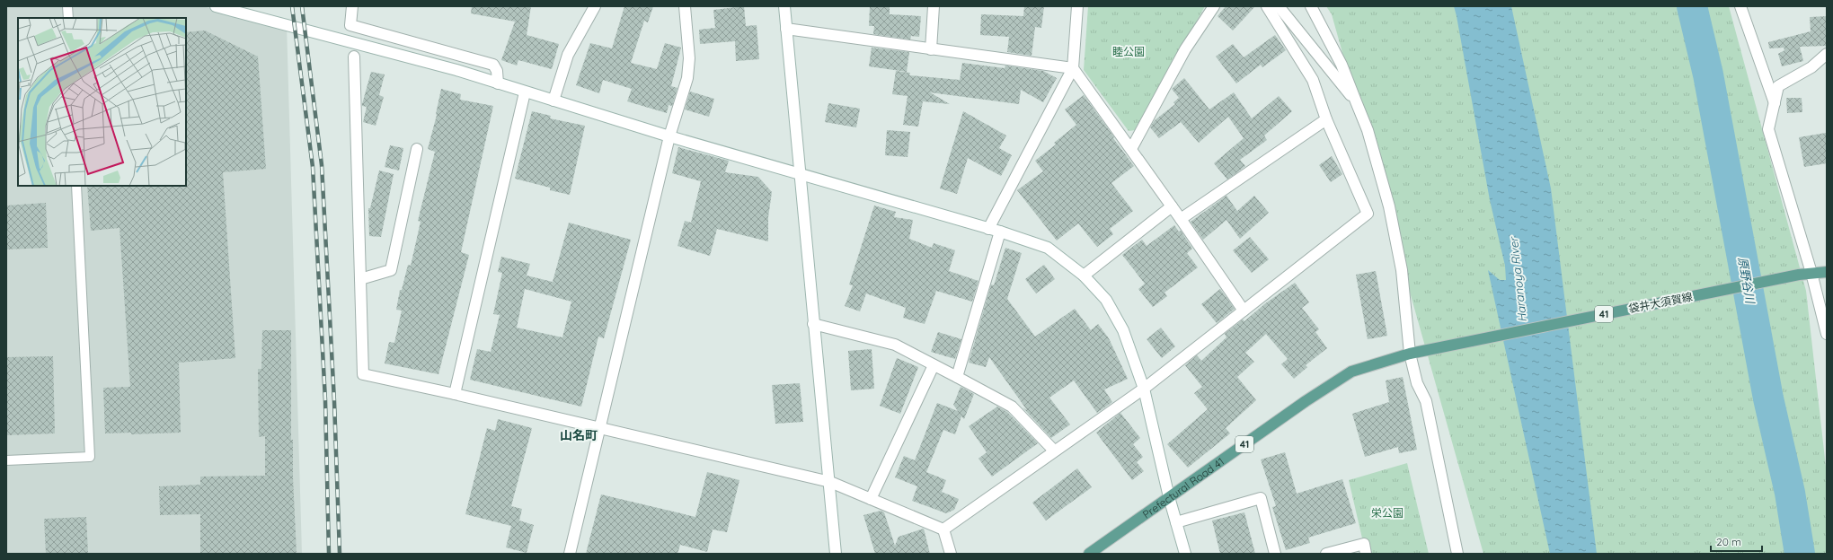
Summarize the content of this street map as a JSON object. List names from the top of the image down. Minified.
{"streets":{"main road":["袋井大須賀線","41","Prefectural Road 41"]},"crossings":[["袋井大須賀線","Prefectural Road 41"]],"districts":["山名町"],"water":["Haranoya River","原野谷川"],"parks":["睦公園","栄公園"],"scale_bar":"20 m"}
